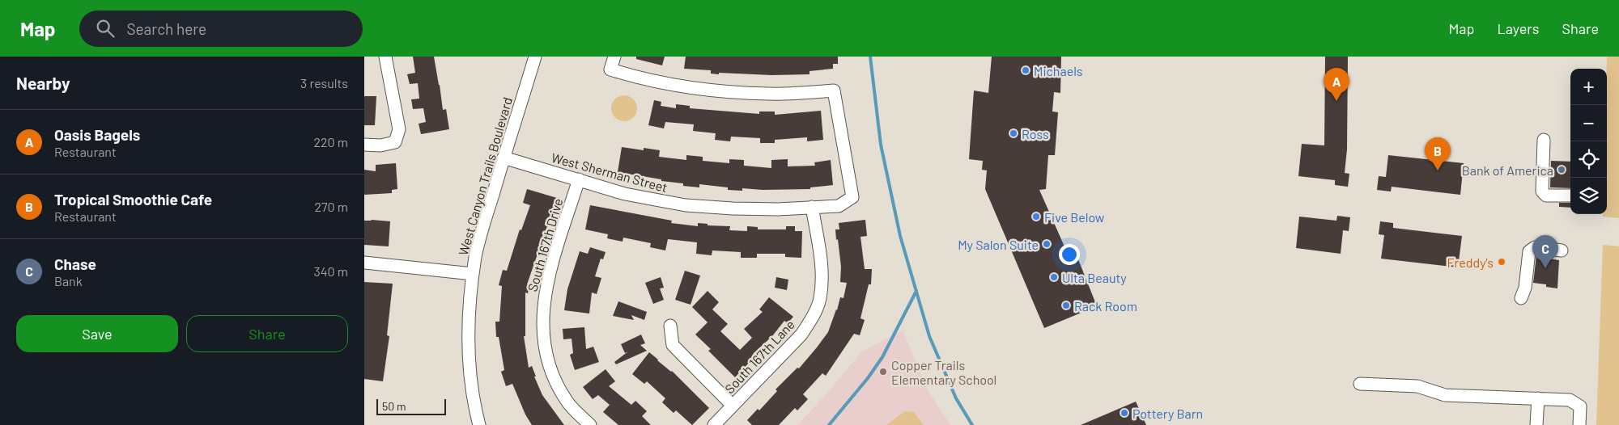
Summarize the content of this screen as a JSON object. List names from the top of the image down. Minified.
{"streets":{"street":["West Sherman Street","West Canyon Trails Boulevard","South 167th Drive","South 167th Lane"]},"crossings":[["West Sherman Street","West Canyon Trails Boulevard"],["West Sherman Street","South 167th Drive"],["West Sherman Street","South 167th Lane"]],"places":["Michaels","Ross","Bank of America","Five Below","My Salon Suite","Freddy's","Ulta Beauty","Rack Room","Copper Trails Elementary School","Pottery Barn"],"scale_bar":"50 m","page":{"header":"Map","search":"Search here","nav":["Map","Layers","Share"],"heading":["Nearby","3 results"],"pins":["A","B","C"],"map_buttons":["+","−"],"list":[{"mark":"A","name":"Oasis Bagels","note":"Restaurant","value":"220 m"},{"mark":"B","name":"Tropical Smoothie Cafe","note":"Restaurant","value":"270 m"},{"mark":"C","name":"Chase","note":"Bank","value":"340 m"}],"buttons":["Save","Share"],"scale":"50 m"}}
